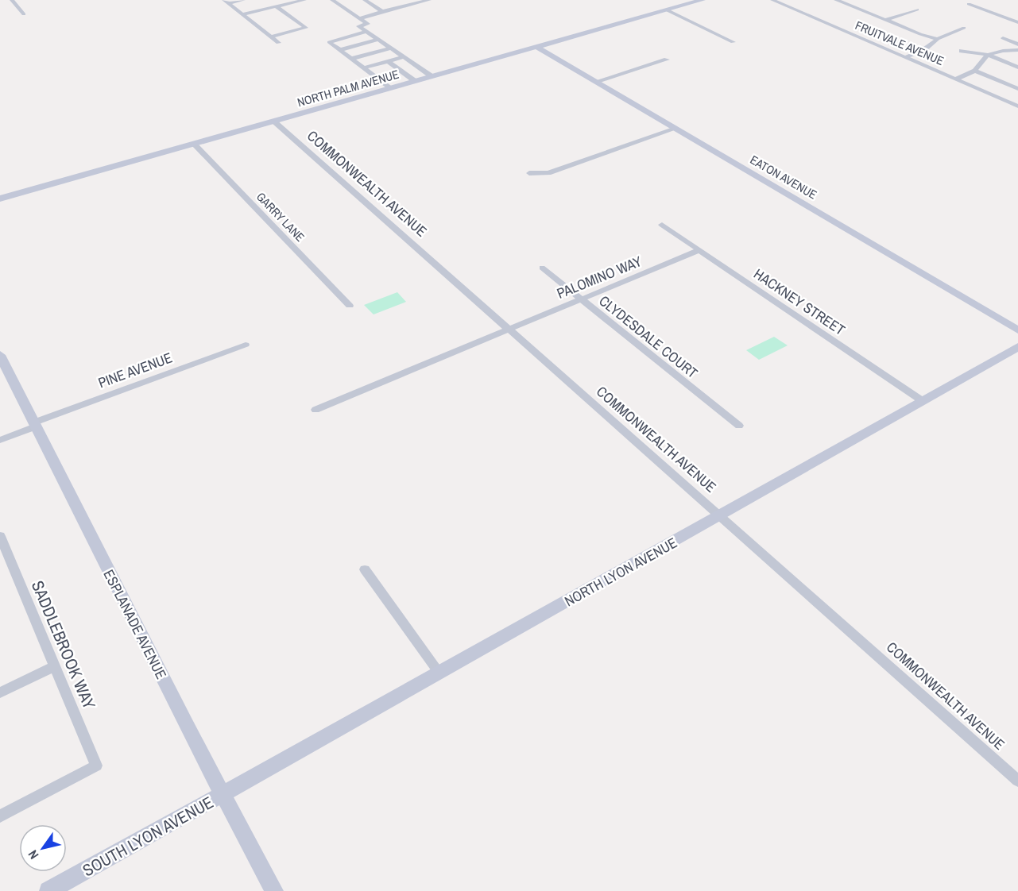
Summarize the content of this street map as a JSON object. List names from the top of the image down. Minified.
{"streets":{"street":["FRUITVALE AVENUE","NORTH PALM AVENUE","EATON AVENUE","COMMONWEALTH AVENUE","GARRY LANE","PALOMINO WAY","HACKNEY STREET","CLYDESDALE COURT","PINE AVENUE","NORTH LYON AVENUE","ESPLANADE AVENUE","SADDLEBROOK WAY","SOUTH LYON AVENUE"]},"crossings":[["NORTH PALM AVENUE","EATON AVENUE"],["NORTH PALM AVENUE","COMMONWEALTH AVENUE"],["NORTH PALM AVENUE","GARRY LANE"],["COMMONWEALTH AVENUE","PALOMINO WAY"],["COMMONWEALTH AVENUE","NORTH LYON AVENUE"],["PALOMINO WAY","HACKNEY STREET"],["PALOMINO WAY","CLYDESDALE COURT"],["HACKNEY STREET","NORTH LYON AVENUE"],["PINE AVENUE","ESPLANADE AVENUE"],["NORTH LYON AVENUE","ESPLANADE AVENUE"],["NORTH LYON AVENUE","SOUTH LYON AVENUE"],["ESPLANADE AVENUE","SOUTH LYON AVENUE"]],"north":"bottom left"}
